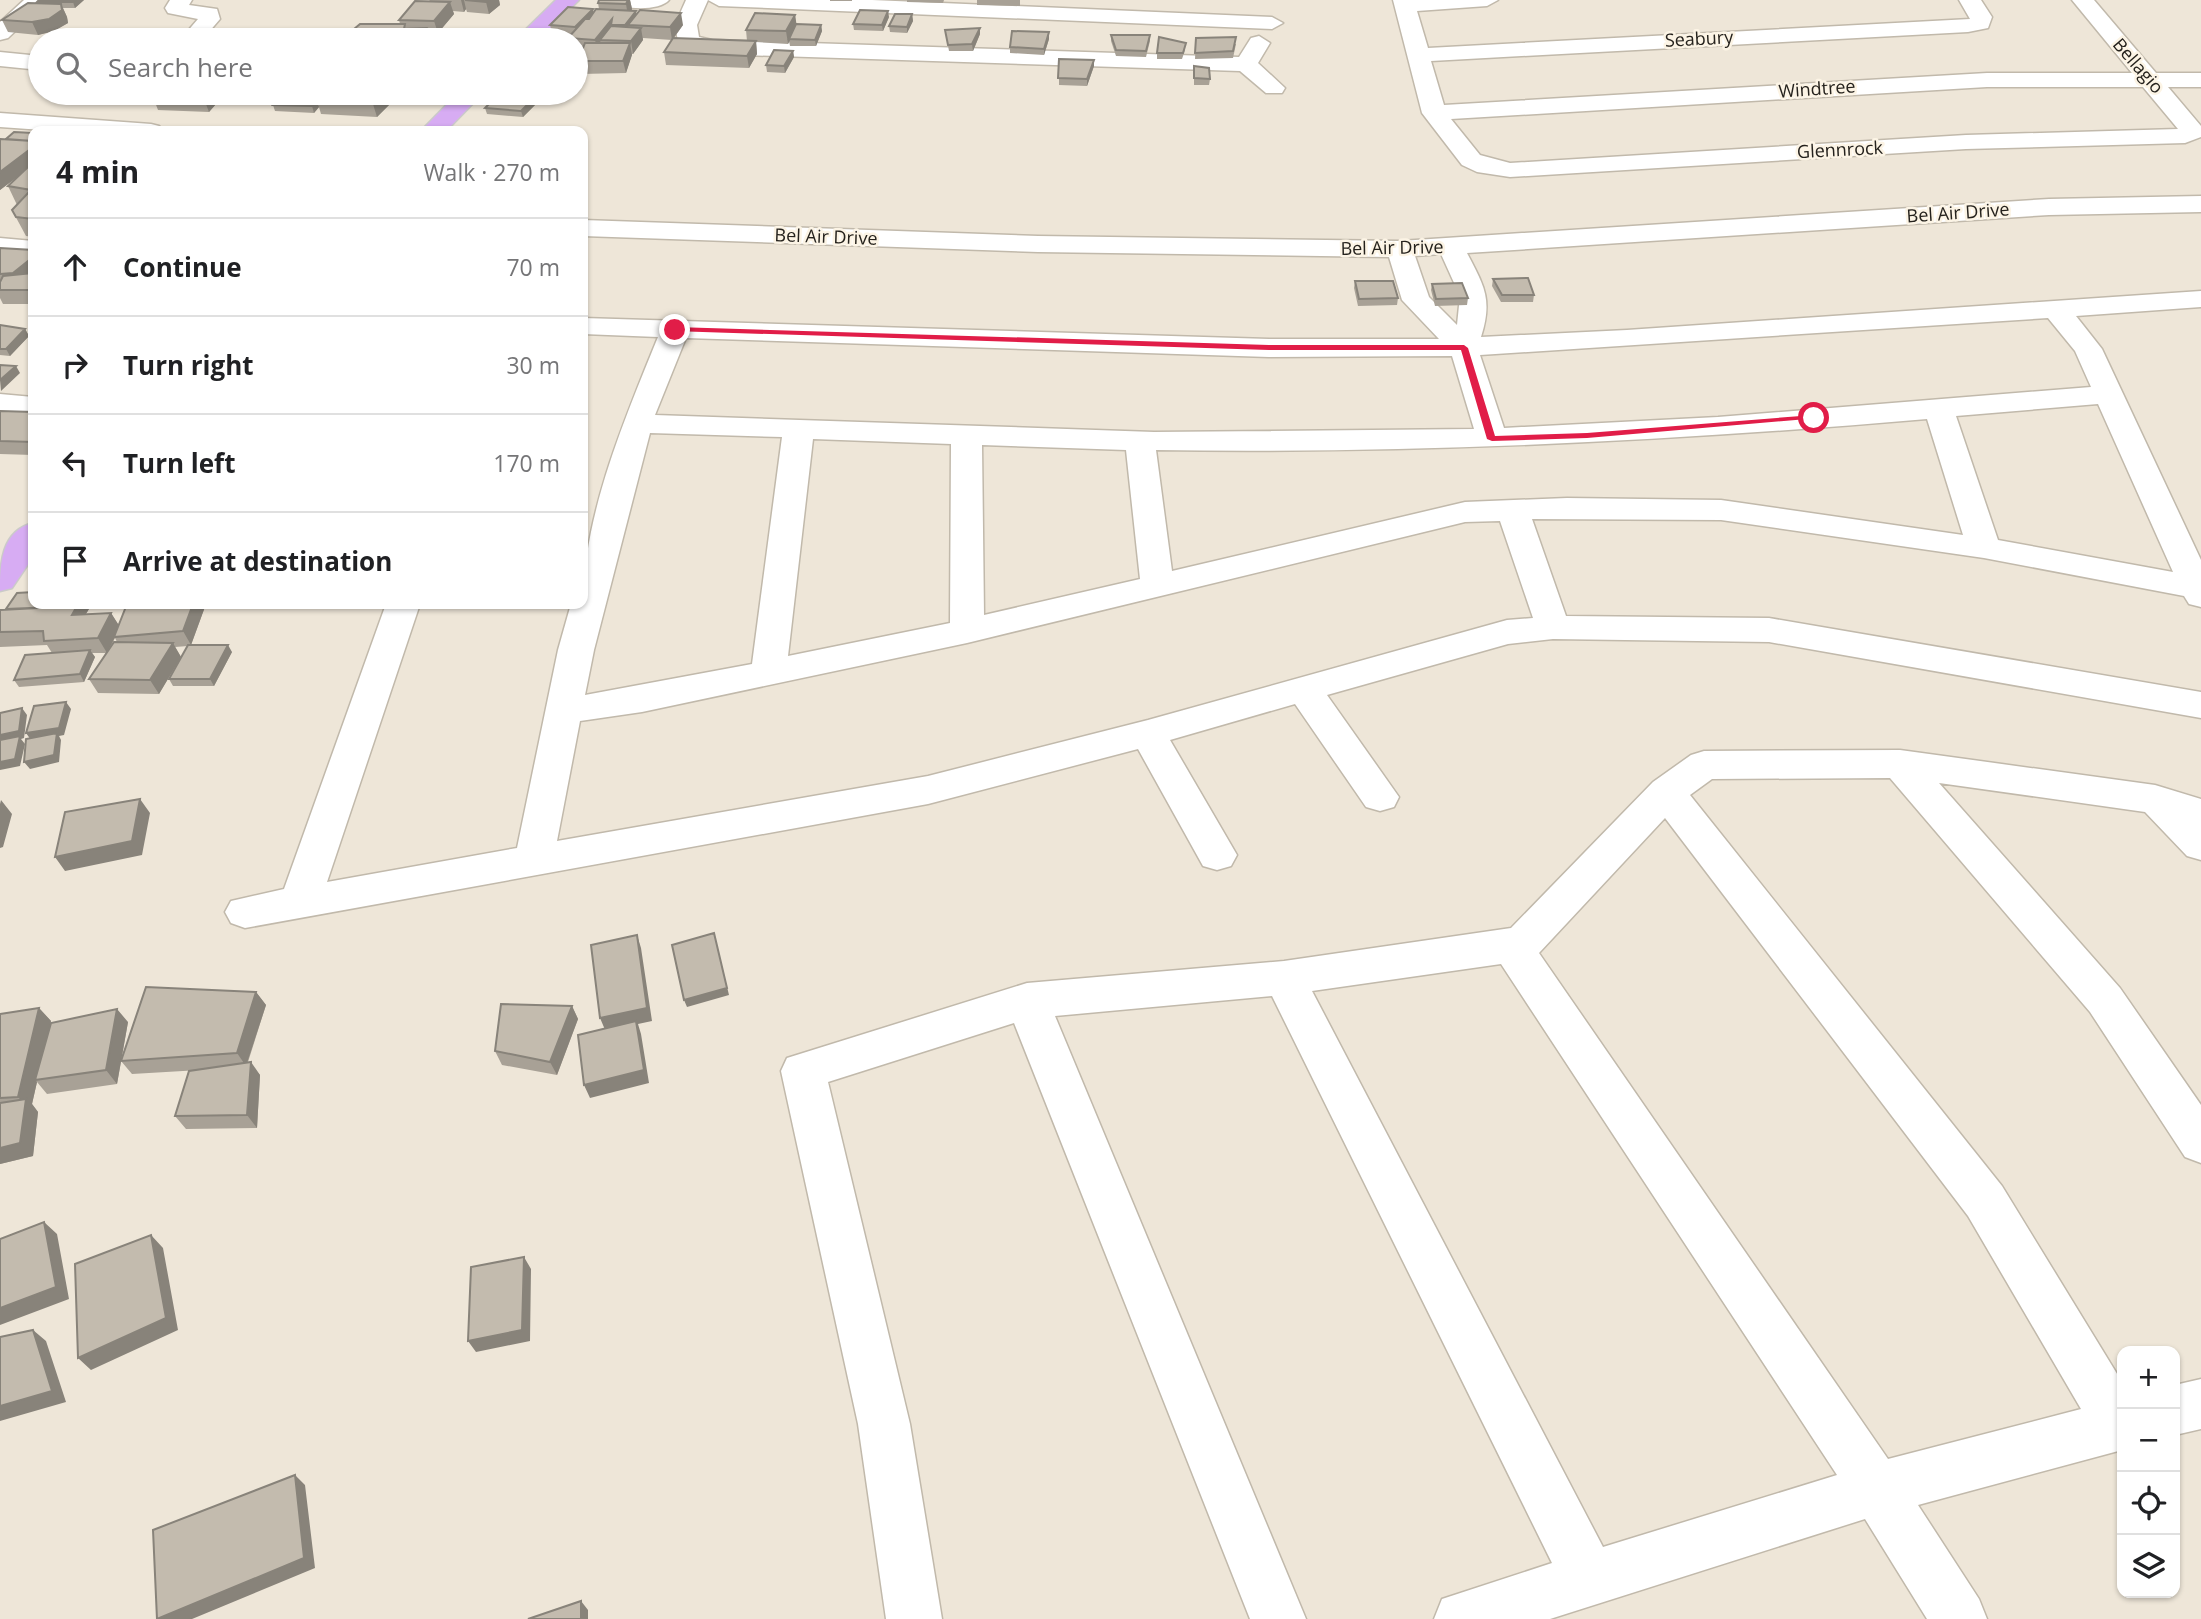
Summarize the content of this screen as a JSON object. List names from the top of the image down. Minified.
{"streets":{"street":["Seabury","Bellagio","Windtree","Glennrock","Bel Air Drive"]},"crossings":[["Bellagio","Windtree"],["Bellagio","Glennrock"],["Windtree","Glennrock"]],"page":{"search":"Search here","heading":["4 min","Walk · 270 m"],"list":[["Continue","70 m"],["Turn right","30 m"],["Turn left","170 m"],"Arrive at destination"],"map_buttons":["+","−"]}}
